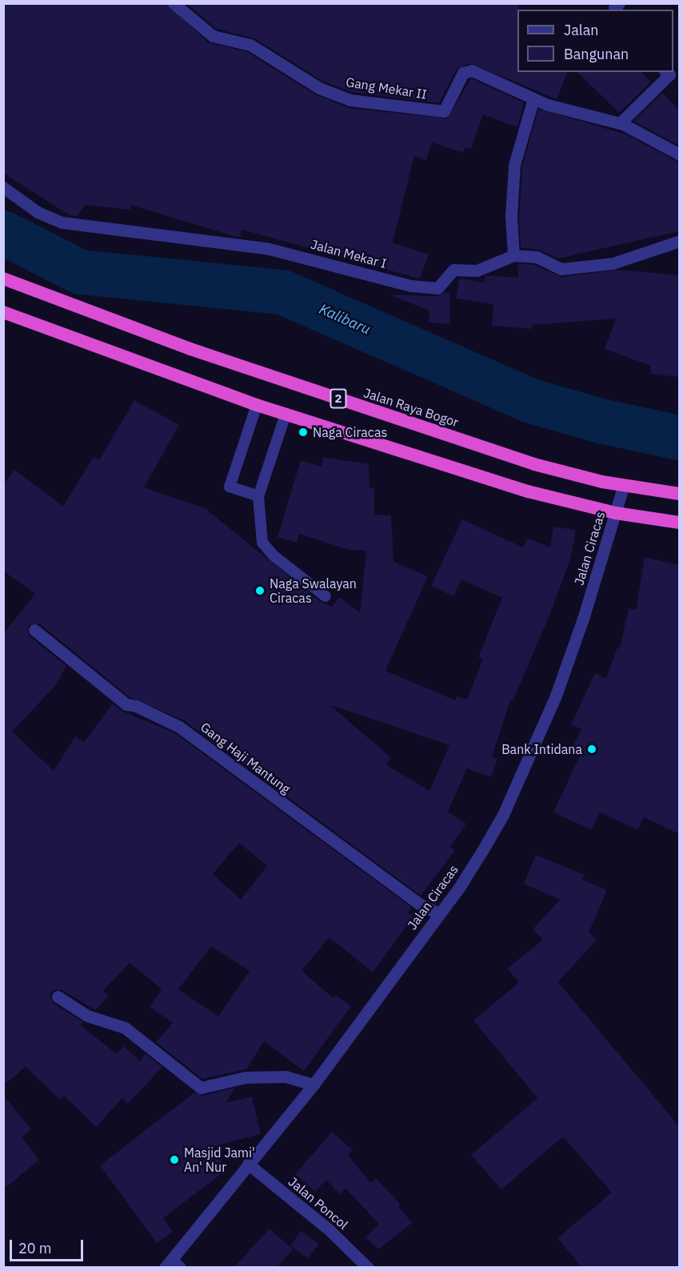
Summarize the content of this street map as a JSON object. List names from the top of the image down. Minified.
{"streets":{"highway":["2","Jalan Raya Bogor"],"street":["Gang Mekar II","Jalan Mekar I","Jalan Ciracas","Gang Haji Mantung","Jalan Poncol"]},"crossings":[["2","Jalan Ciracas"],["Jalan Raya Bogor","Jalan Ciracas"],["Jalan Ciracas","Gang Haji Mantung"],["Jalan Ciracas","Jalan Poncol"]],"water":["Kalibaru"],"places":["Naga Ciracas","Naga Swalayan Ciracas","Bank Intidana","Masjid Jami' An' Nur"],"legend":["Jalan","Bangunan"],"scale_bar":"20 m"}
